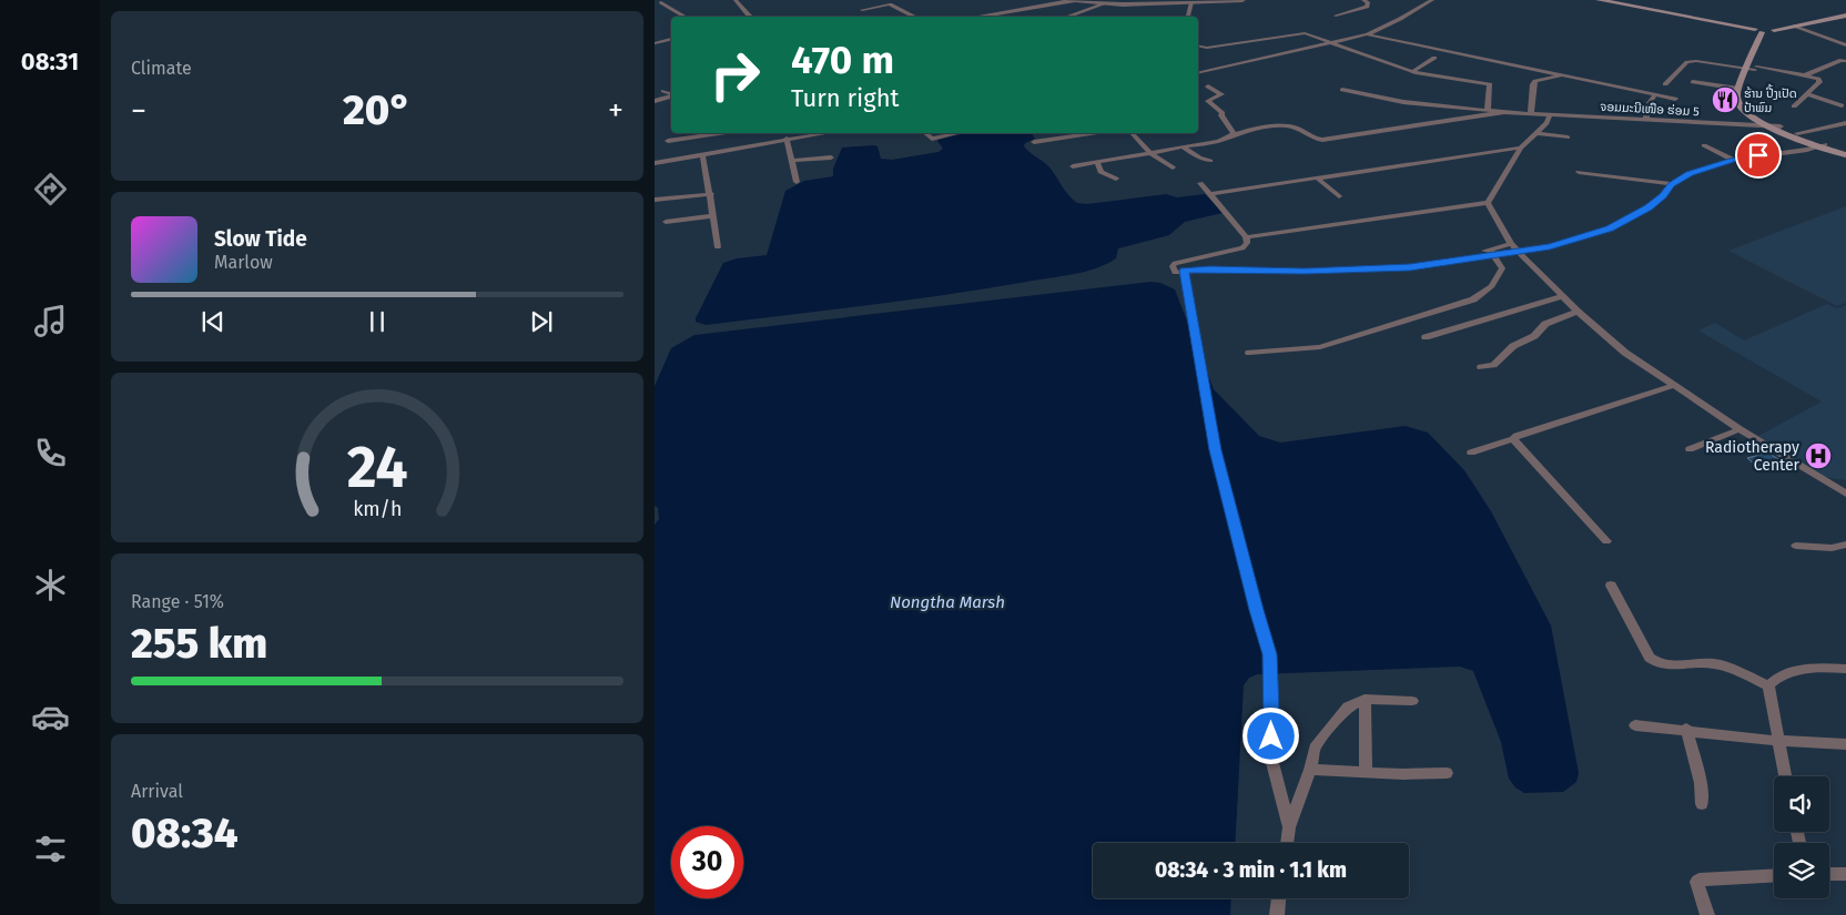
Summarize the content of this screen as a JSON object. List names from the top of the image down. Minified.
{"streets":{"street":["ຈອມມະນີເໜືອ ຮ່ອມ 5"]},"water":["Nongtha Marsh"],"places":{"restaurant":["ຮ້ານ ປີ້ງເປັດ ປ້າພົມ"],"hospital":["Radiotherapy Center"]},"page":{"tabs":"08:31","tile":["Climate",["Range · 51%","255 km"],["Arrival","08:34"]],"turn":["470 m","Turn right"],"heat":["−","20°","+"],"song":["Slow Tide","Marlow"],"limit":"30","trip":"08:34 · 3 min · 1.1 km","gauge":["24","km/h"]}}
